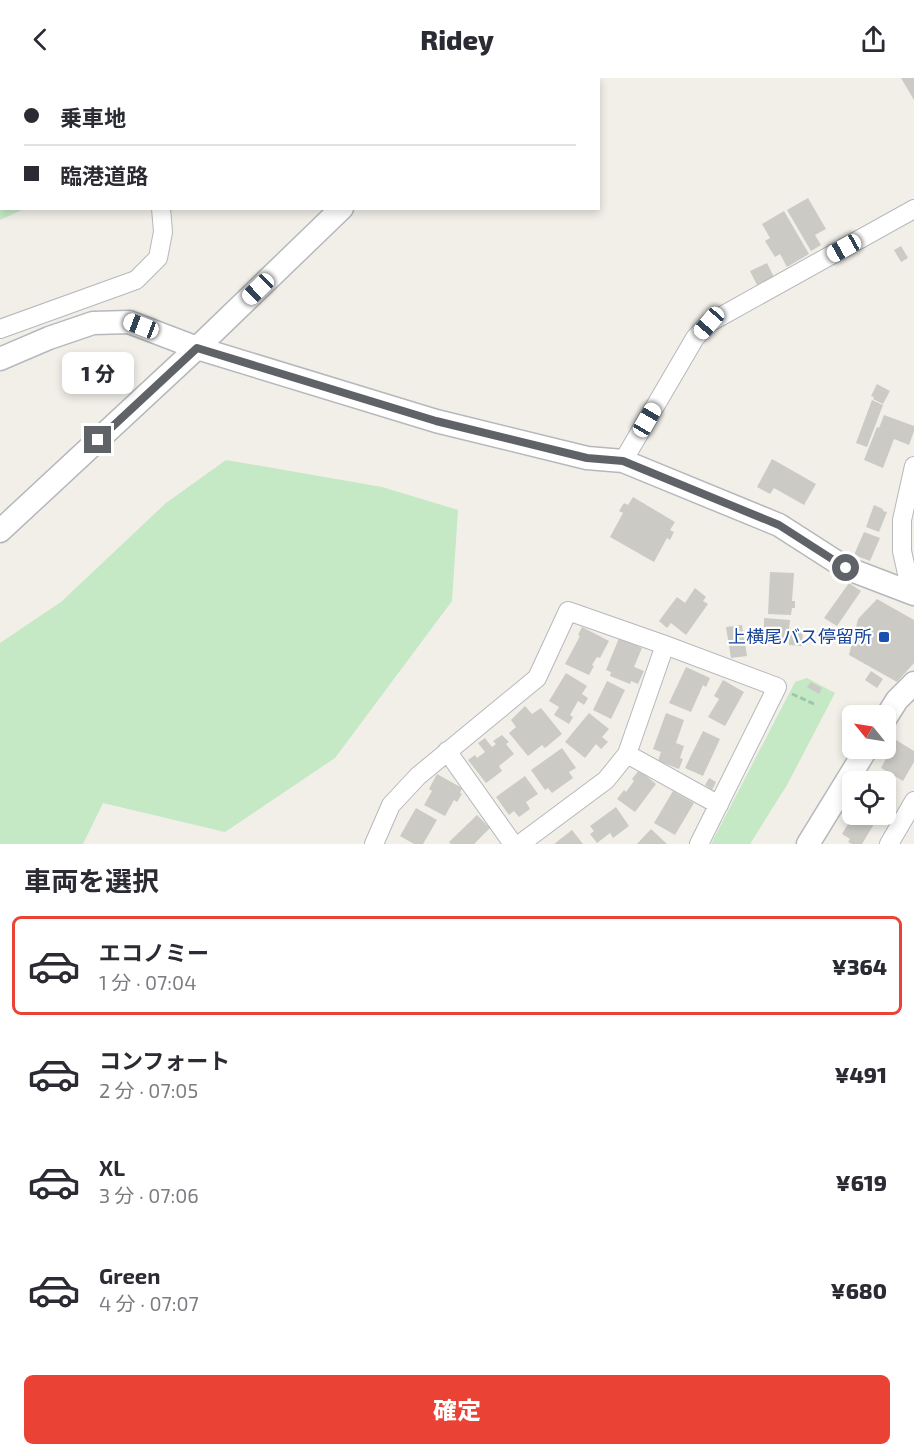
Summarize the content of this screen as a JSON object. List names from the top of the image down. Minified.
{"places":{"transit":["上横尾バス停留所"]},"north":"top left","page":{"header":"Ridey","banner":["乗車地","臨港道路"],"bubble":"1 分","heading":"車両を選択","list":[{"name":"エコノミー","note":"1 分 · 07:04","value":"¥364"},{"name":"コンフォート","note":"2 分 · 07:05","value":"¥491"},{"name":"XL","note":"3 分 · 07:06","value":"¥619"},{"name":"Green","note":"4 分 · 07:07","value":"¥680"}],"buttons":"確定"}}
